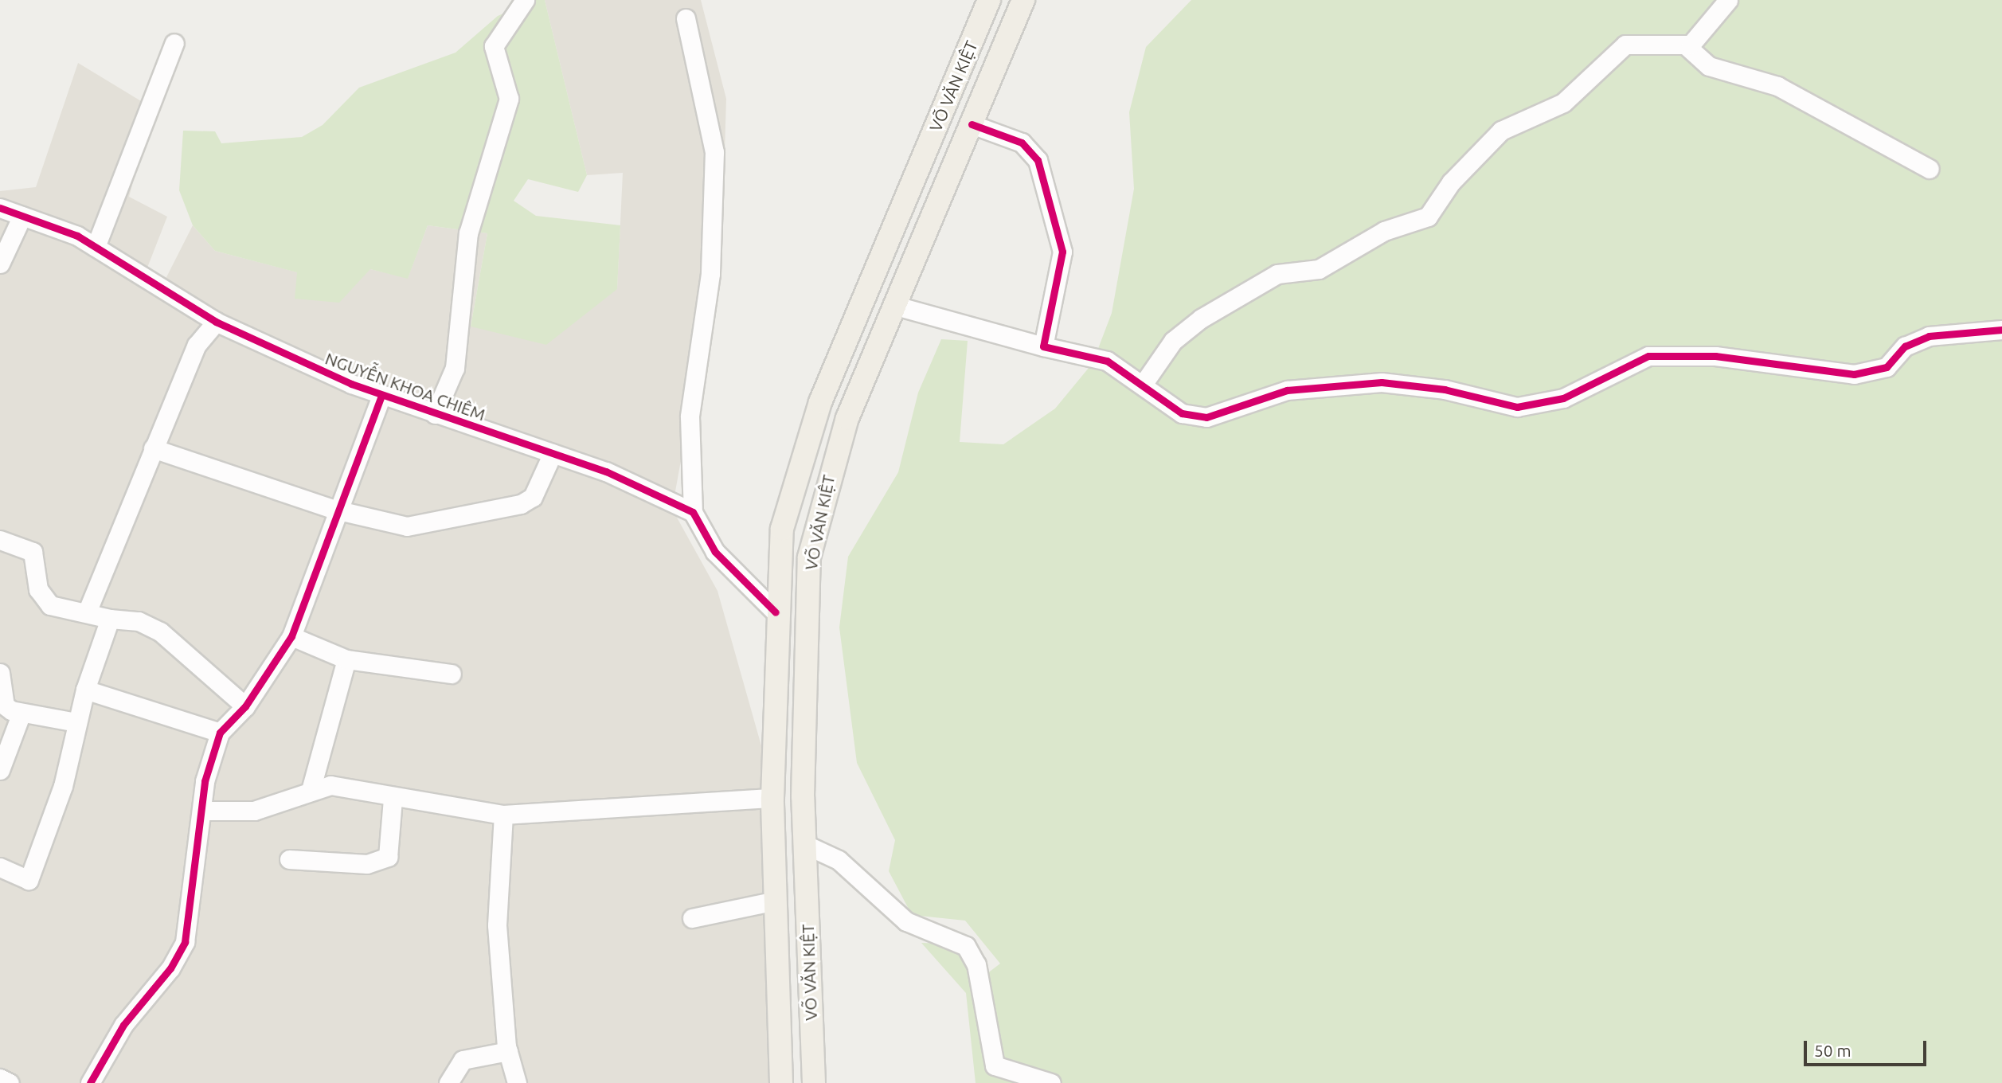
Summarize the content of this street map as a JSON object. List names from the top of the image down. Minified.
{"streets":{"main road":["VÕ VĂN KIỆT"],"street":["NGUYỄN KHOA CHIÊM"]},"scale_bar":"50 m"}
